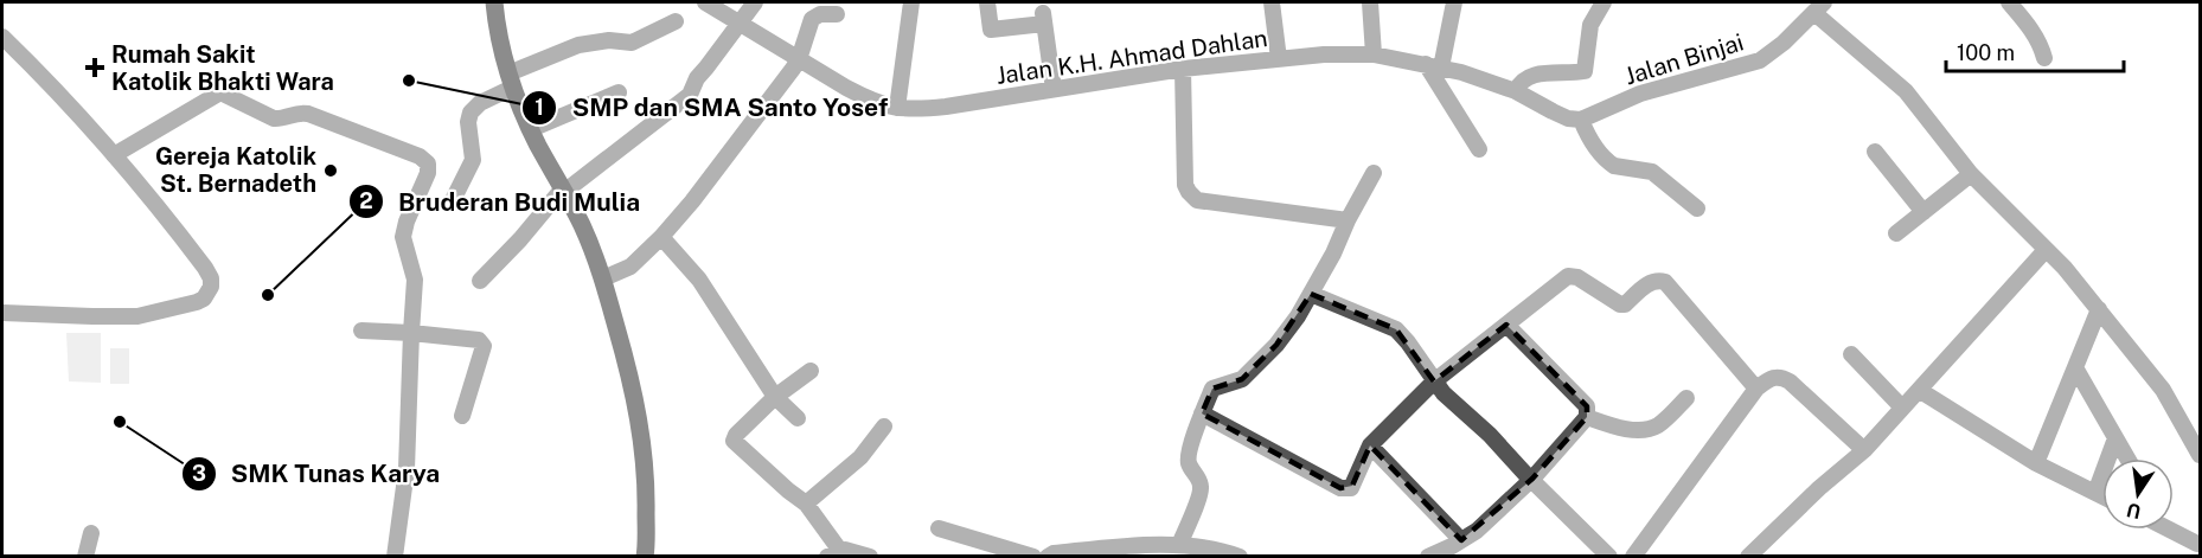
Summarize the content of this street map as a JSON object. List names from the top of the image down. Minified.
{"streets":{"street":["Jalan K.H. Ahmad Dahlan","Jalan Binjai"]},"crossings":[["Jalan K.H. Ahmad Dahlan","Jalan Binjai"]],"places":{"health":["Rumah Sakit Katolik Bhakti Wara"],"other":["SMP dan SMA Santo Yosef","Gereja Katolik St. Bernadeth","Bruderan Budi Mulia","SMK Tunas Karya"]},"scale_bar":"100 m","north":"bottom"}
